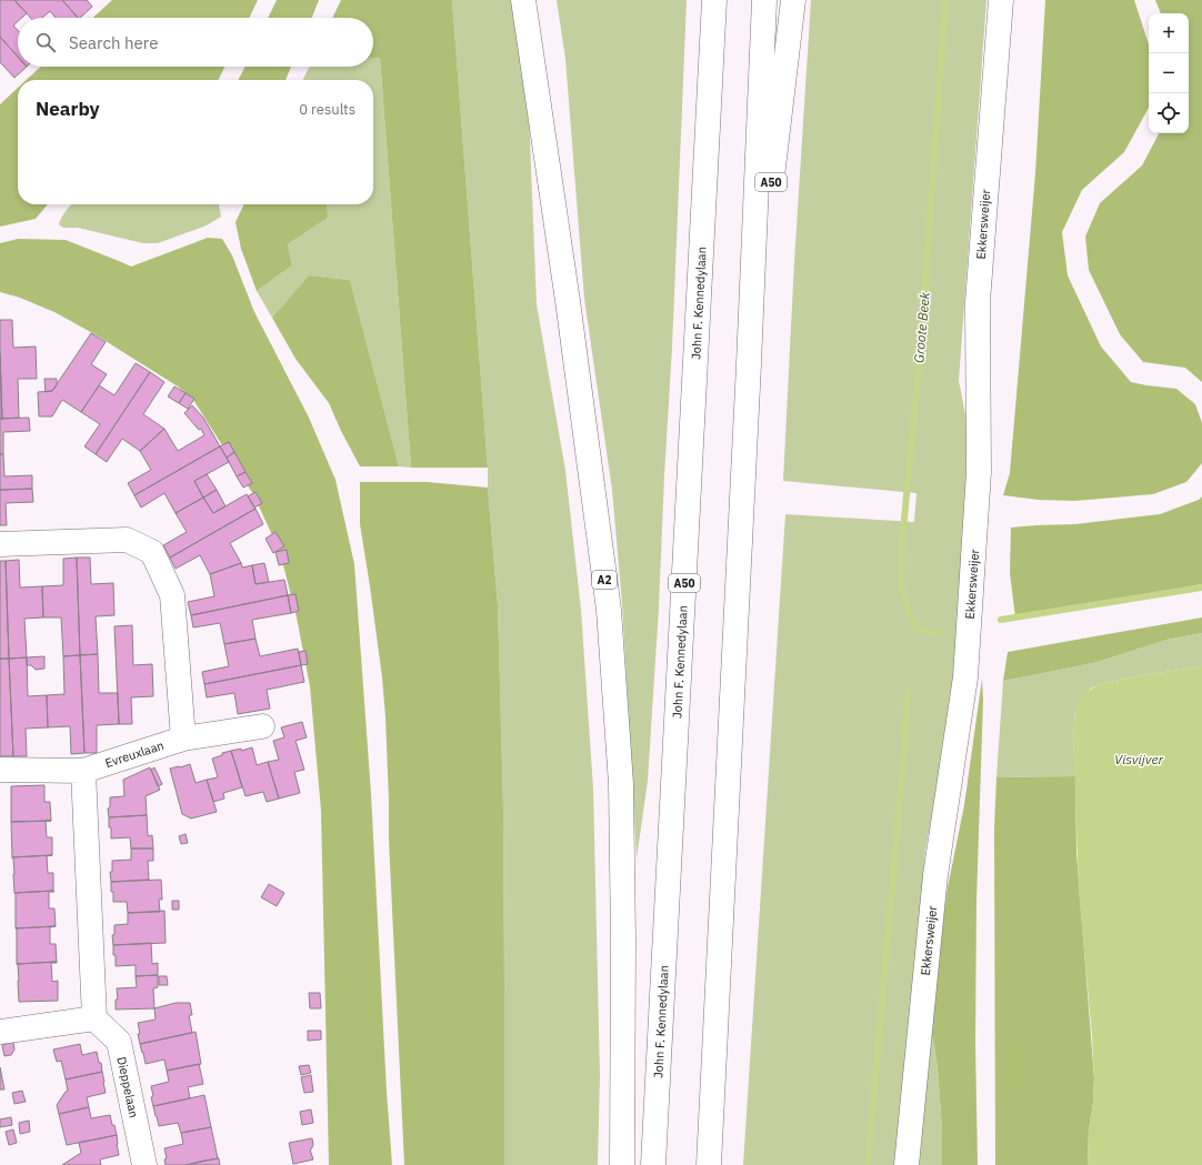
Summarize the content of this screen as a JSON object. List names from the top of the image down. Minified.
{"streets":{"main road":["A50","Ekkersweijer","John F. Kennedylaan","A2","Evreuxlaan","Dieppelaan"]},"water":["Groote Beek","Visvijver"],"page":{"map_buttons":["+","−"],"search":"Search here","heading":["Nearby","0 results"]}}
